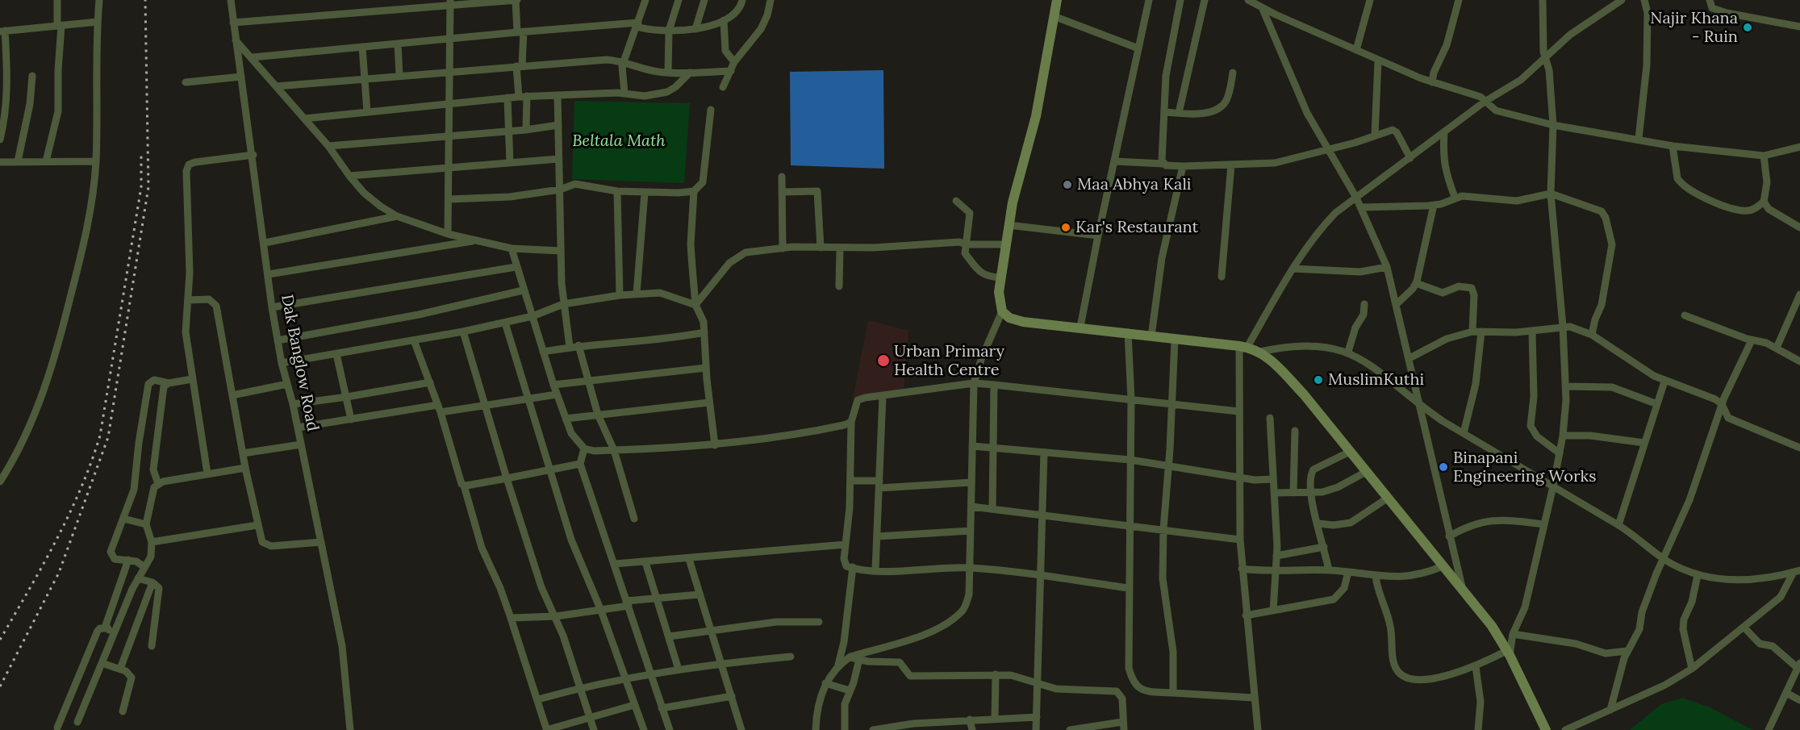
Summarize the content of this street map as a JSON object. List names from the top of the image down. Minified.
{"streets":{"street":["Dak Banglow Road"]},"parks":["Beltala Math"],"places":["Najir Khana - Ruin","Maa Abhya Kali","Kar's Restaurant","Urban Primary Health Centre","MuslimKuthi","Binapani Engineering Works"]}
